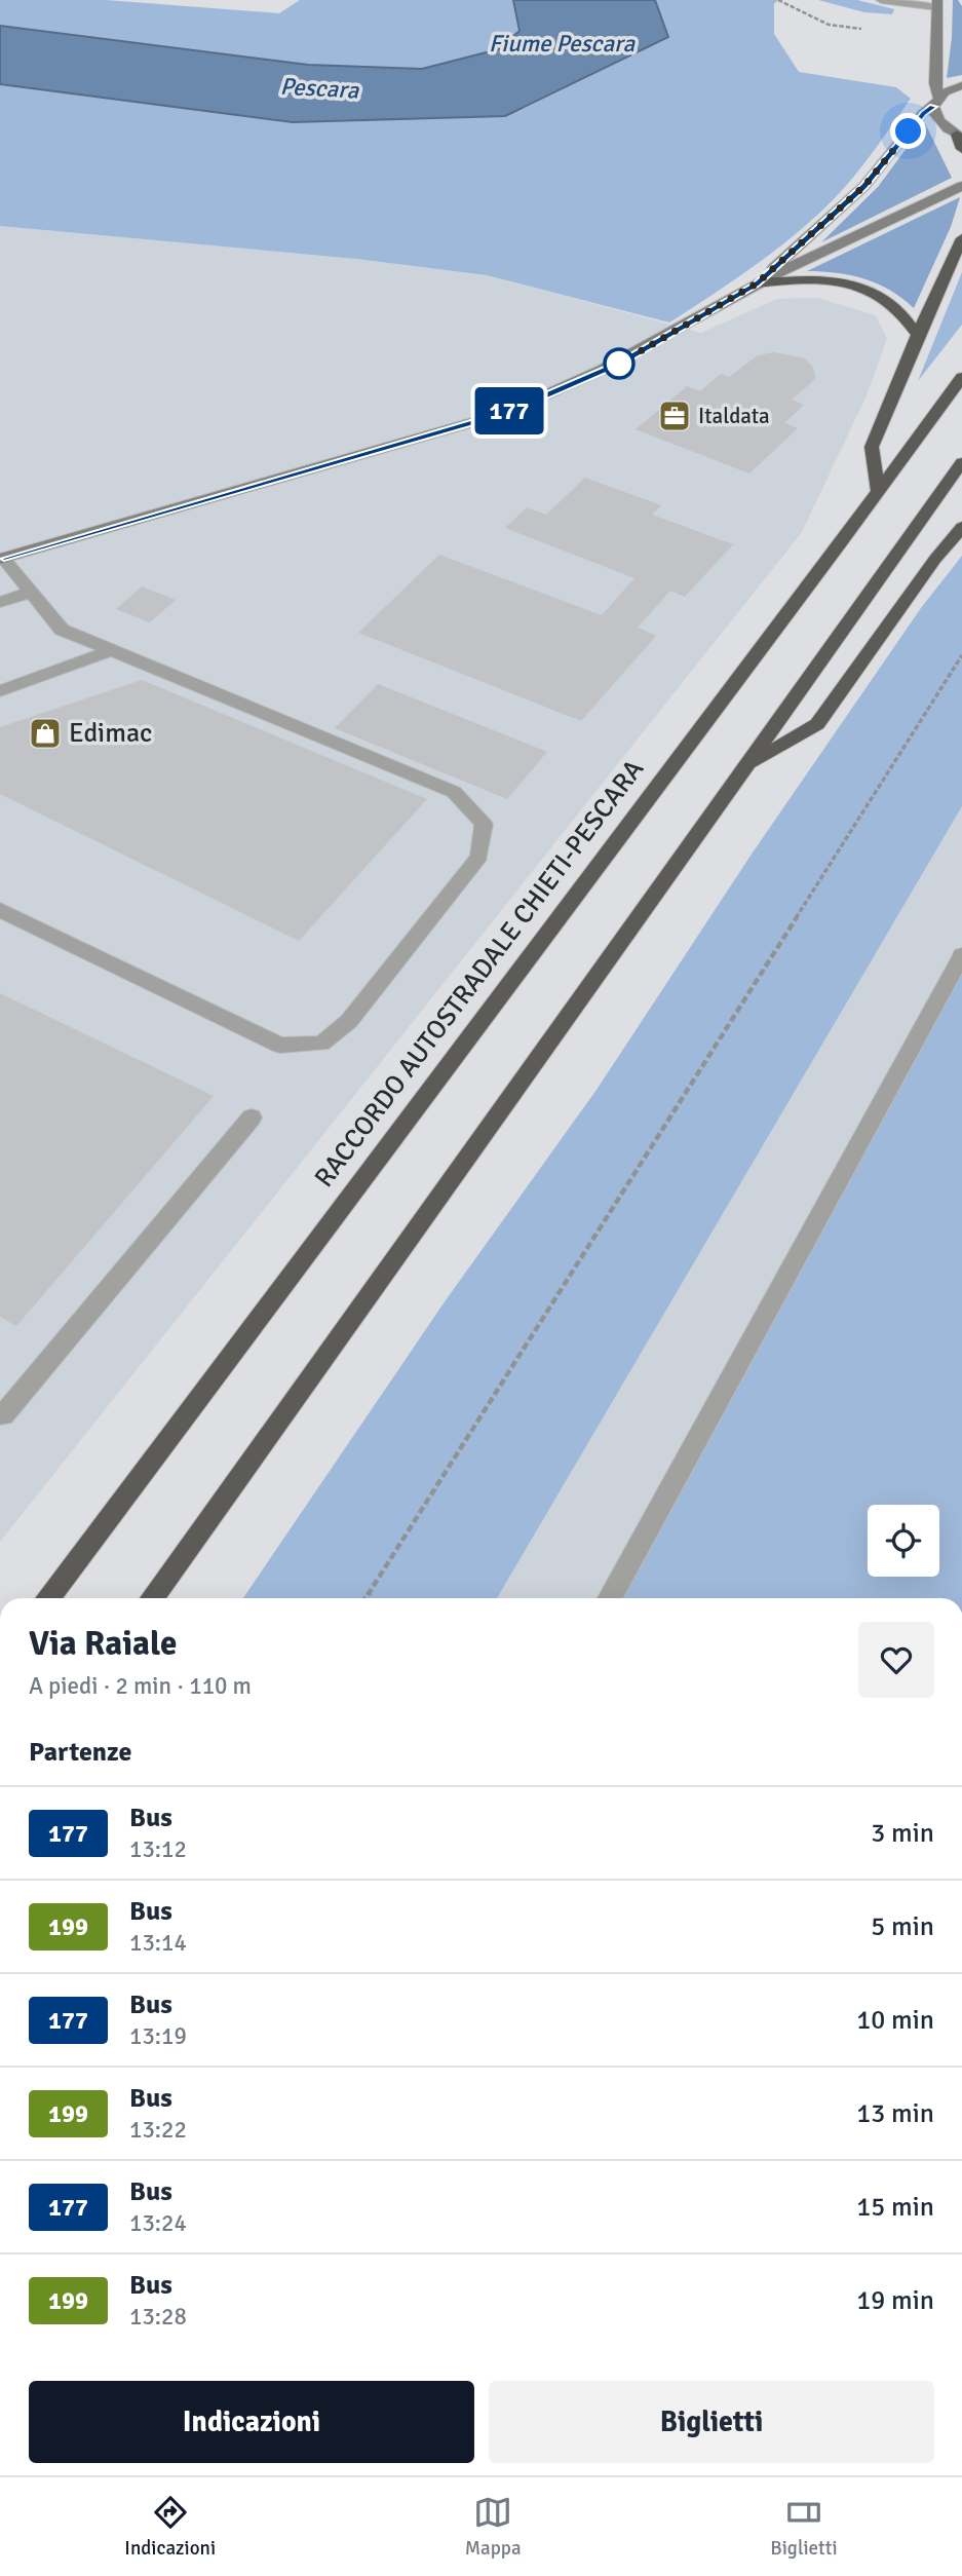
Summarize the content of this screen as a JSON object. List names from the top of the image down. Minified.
{"streets":{"highway":["RACCORDO AUTOSTRADALE CHIETI-PESCARA"]},"water":["Fiume Pescara","Pescara"],"places":{"office":["Italdata"],"shop":["Edimac"]},"lines":["bus line 177"],"page":{"on_map":"177","heading":[["Via Raiale","A piedi · 2 min · 110 m"],"Partenze"],"list":[{"mark":"177","name":"Bus","note":"13:12","value":"3 min"},{"mark":"199","name":"Bus","note":"13:14","value":"5 min"},{"mark":"177","name":"Bus","note":"13:19","value":"10 min"},{"mark":"199","name":"Bus","note":"13:22","value":"13 min"},{"mark":"177","name":"Bus","note":"13:24","value":"15 min"},{"mark":"199","name":"Bus","note":"13:28","value":"19 min"}],"buttons":["Indicazioni","Biglietti"],"tabs":["Indicazioni","Mappa","Biglietti"]}}
